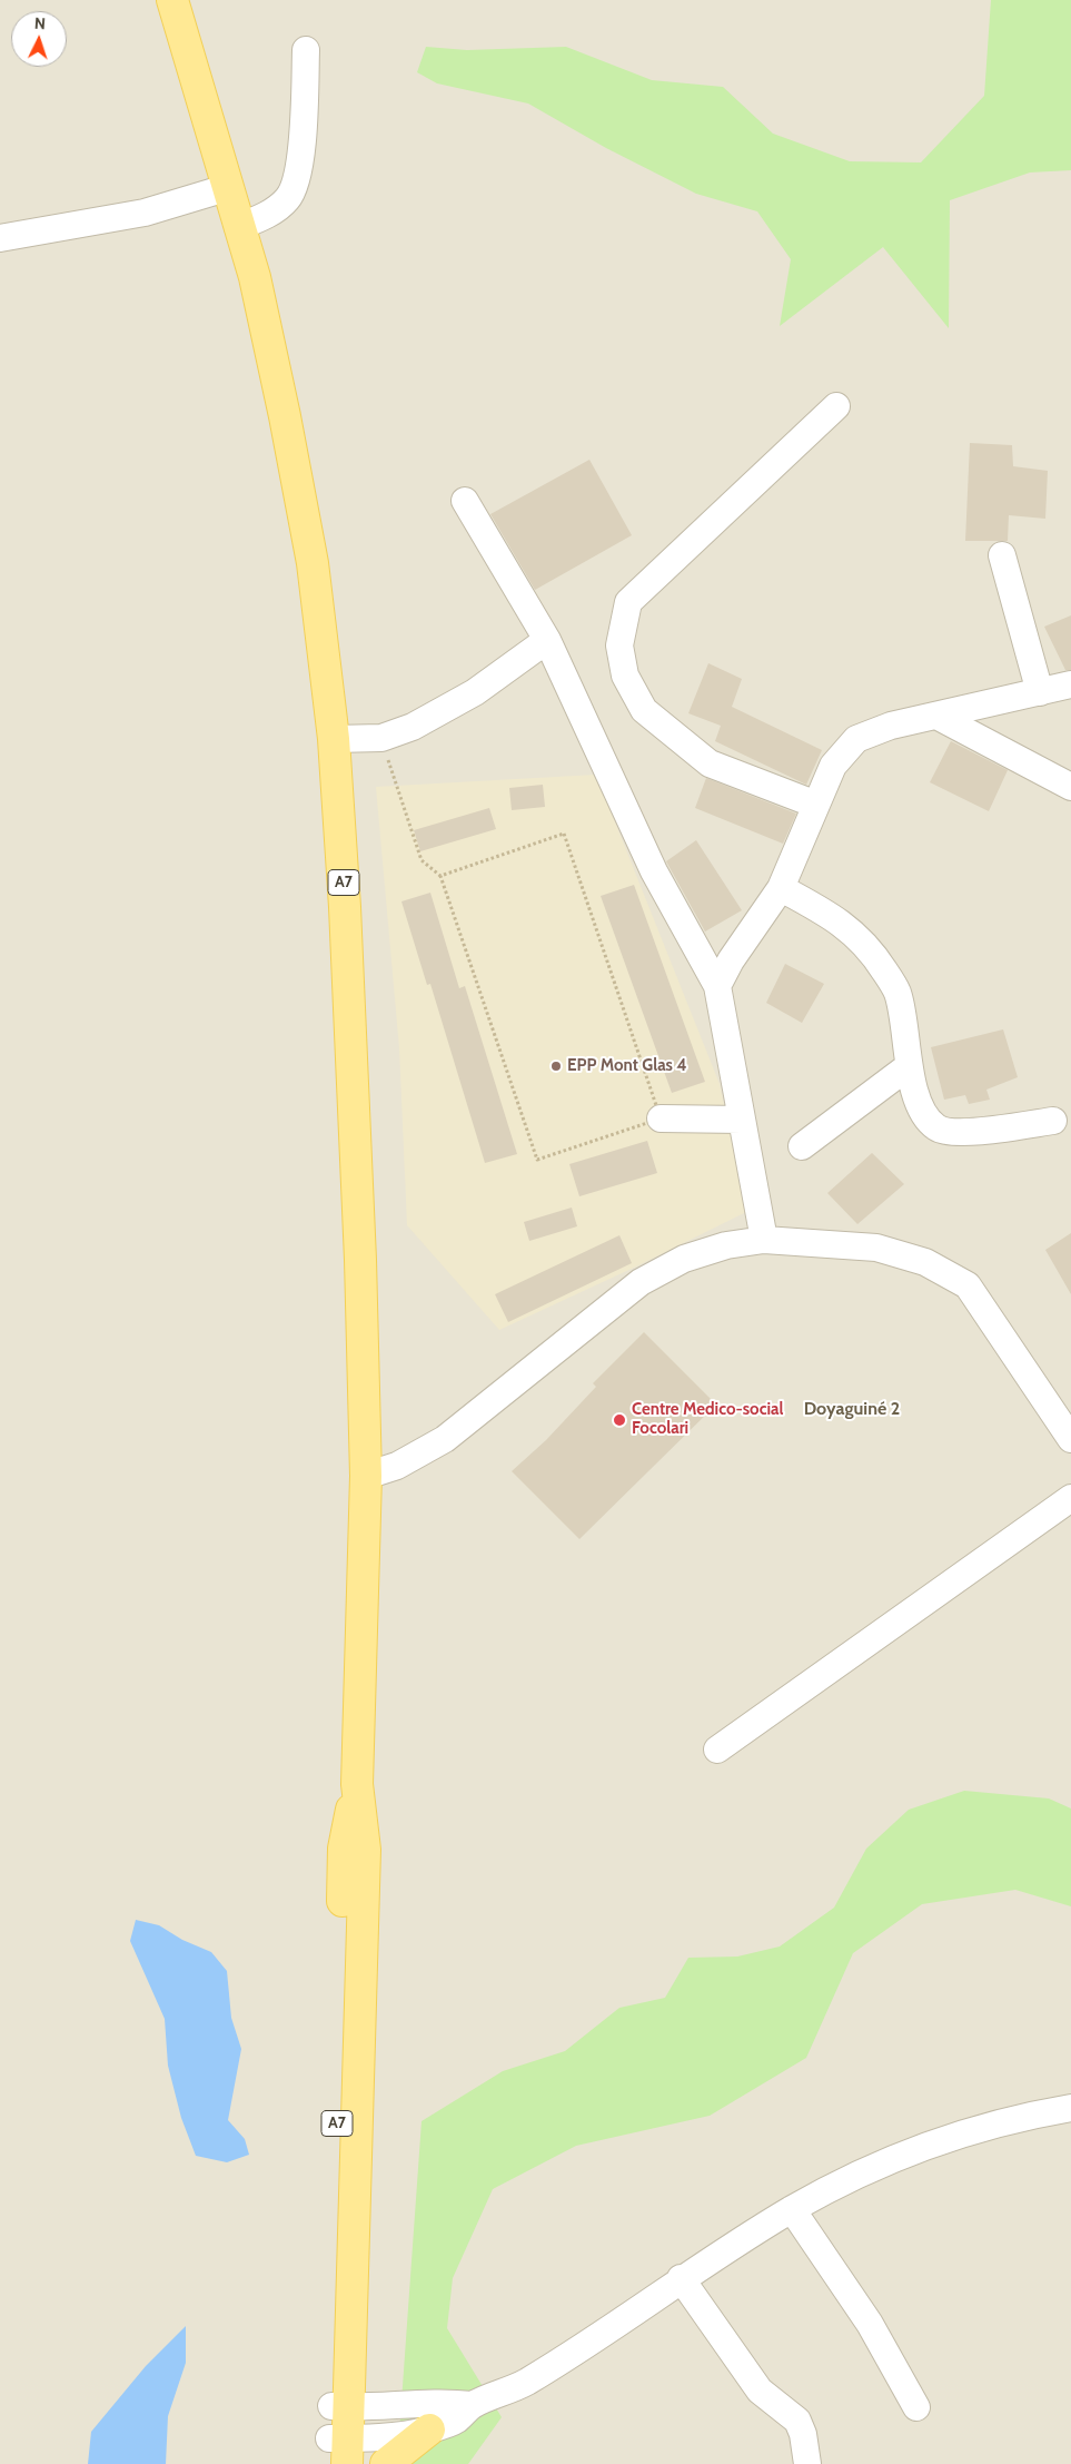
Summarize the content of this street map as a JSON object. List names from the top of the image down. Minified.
{"streets":{"main road":["A7"]},"districts":["Doyaguiné 2"],"places":["EPP Mont Glas 4","Centre Medico-social Focolari"],"north":"top"}
